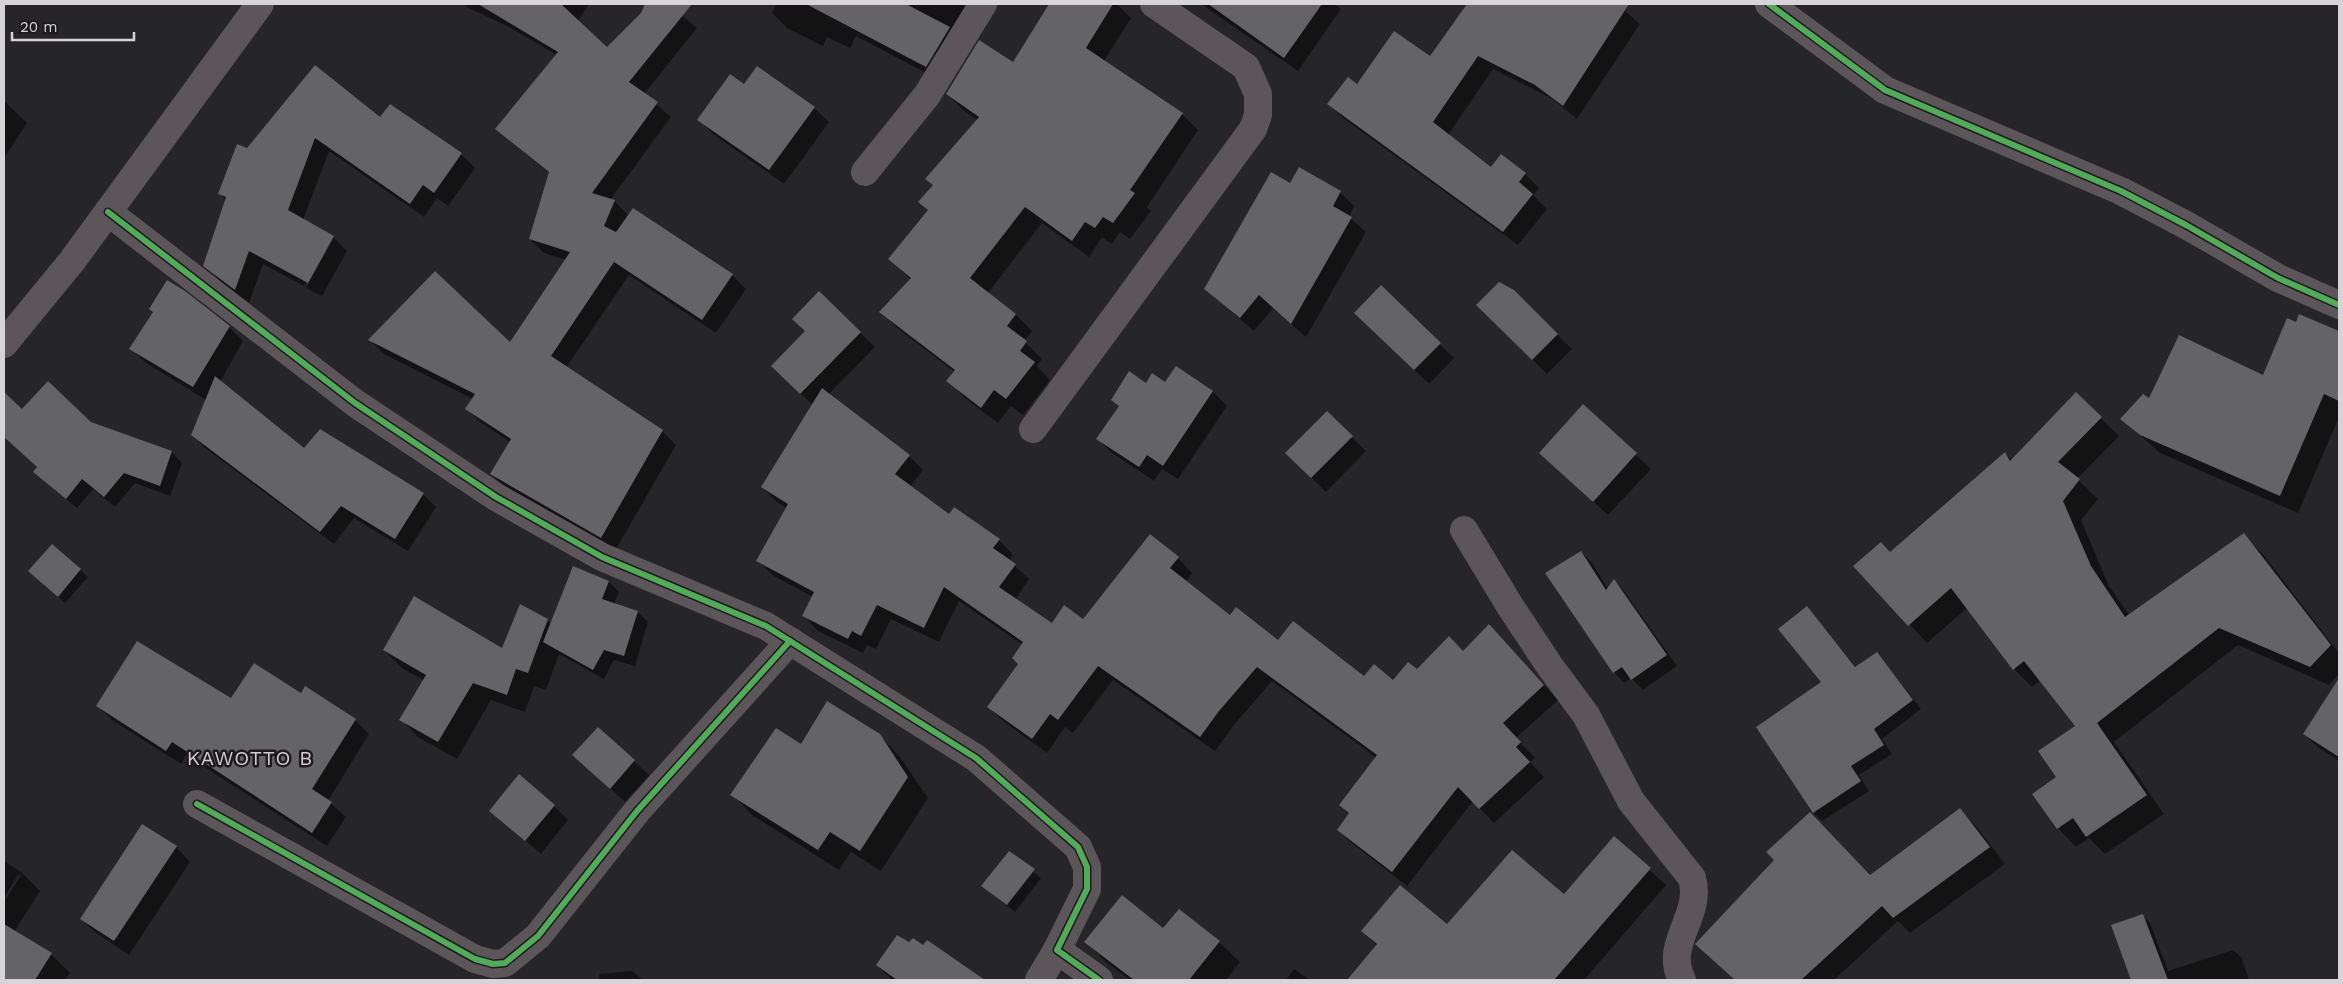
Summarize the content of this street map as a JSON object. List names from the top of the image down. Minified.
{"districts":["KAWOTTO B"],"scale_bar":"20 m"}
